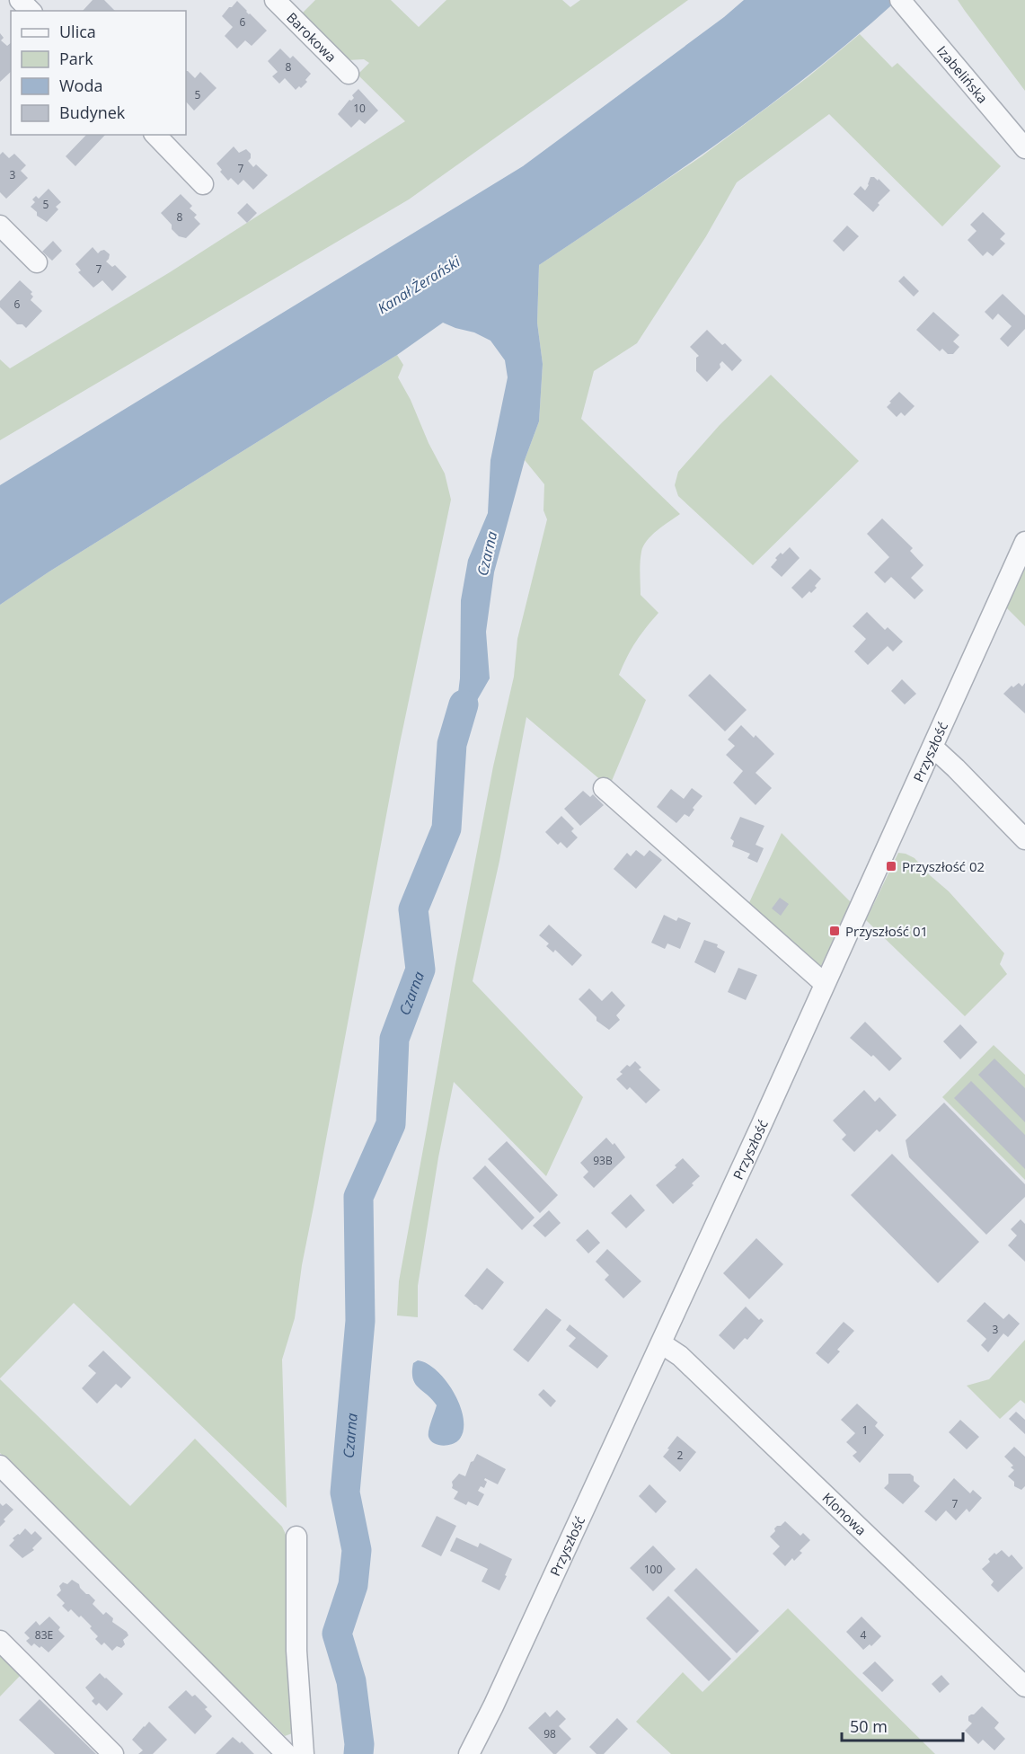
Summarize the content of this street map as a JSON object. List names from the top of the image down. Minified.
{"streets":{"street":["Barokowa","Izabelińska","Przyszłość","Klonowa"]},"crossings":[["Przyszłość","Klonowa"]],"water":["Kanał Żerański","Czarna"],"places":{"transit":["Przyszłość 02","Przyszłość 01"]},"house_numbers":["6","8","5","10","7","3","5","8","7","6","93B","3","1","2","7","100","83E","4","98"],"legend":["Ulica","Park","Woda","Budynek"],"scale_bar":"50 m"}
